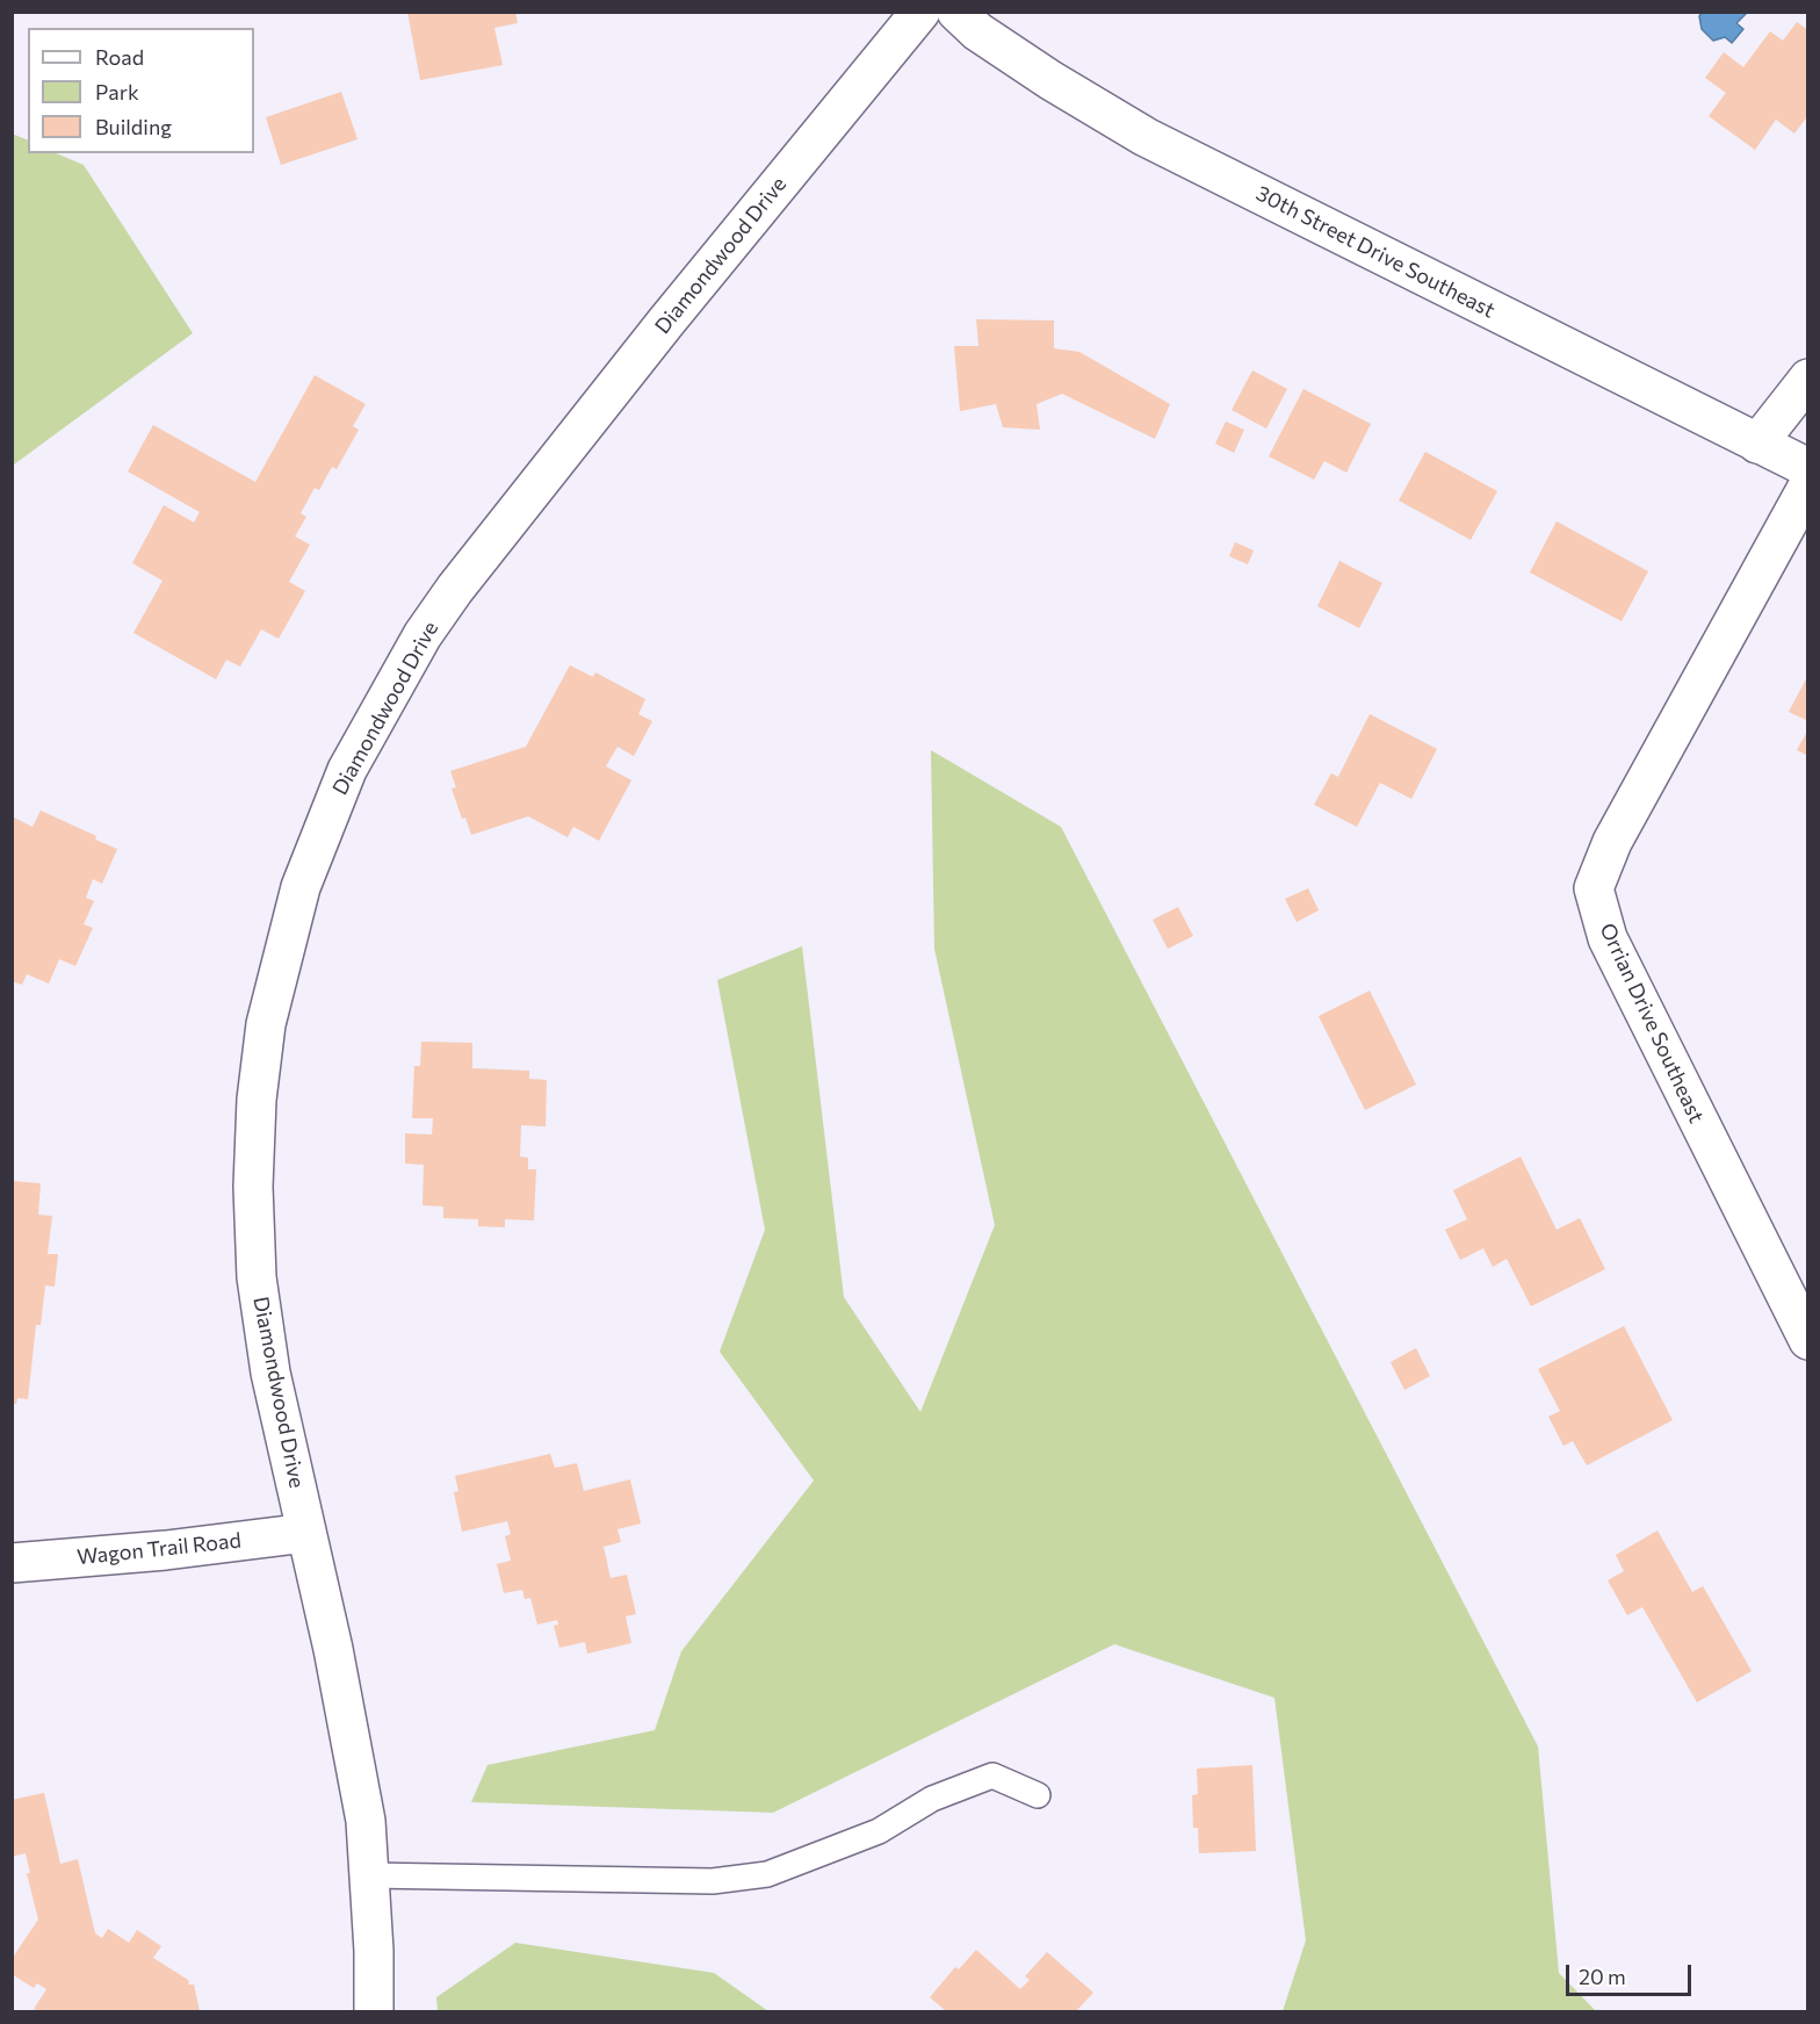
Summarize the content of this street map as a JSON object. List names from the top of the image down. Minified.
{"streets":{"street":["30th Street Drive Southeast","Diamondwood Drive","Orrian Drive Southeast","Wagon Trail Road"]},"crossings":[["Diamondwood Drive","Wagon Trail Road"]],"legend":["Road","Park","Building"],"scale_bar":"20 m"}
